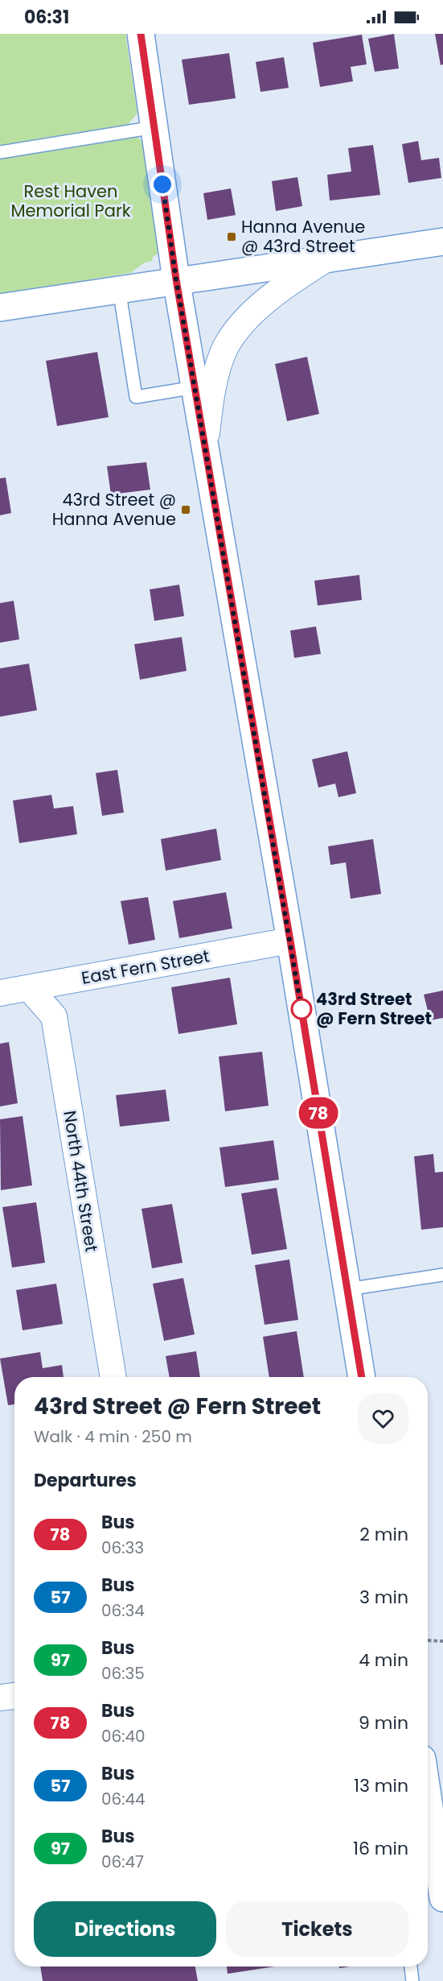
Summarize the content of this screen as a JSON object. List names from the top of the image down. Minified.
{"streets":{"street":["East Fern Street","North 44th Street"]},"crossings":[["East Fern Street","North 44th Street"]],"parks":["Rest Haven Memorial Park"],"places":{"transit":["Hanna Avenue @ 43rd Street","43rd Street @ Hanna Avenue"],"other":["43rd Street @ Fern Street"]},"lines":["bus line 78"],"page":{"status":"06:31","on_map":"78","heading":[["43rd Street @ Fern Street","Walk · 4 min · 250 m"],"Departures"],"list":[{"mark":"78","name":"Bus","note":"06:33","value":"2 min"},{"mark":"57","name":"Bus","note":"06:34","value":"3 min"},{"mark":"97","name":"Bus","note":"06:35","value":"4 min"},{"mark":"78","name":"Bus","note":"06:40","value":"9 min"},{"mark":"57","name":"Bus","note":"06:44","value":"13 min"},{"mark":"97","name":"Bus","note":"06:47","value":"16 min"}],"buttons":["Directions","Tickets"]}}
